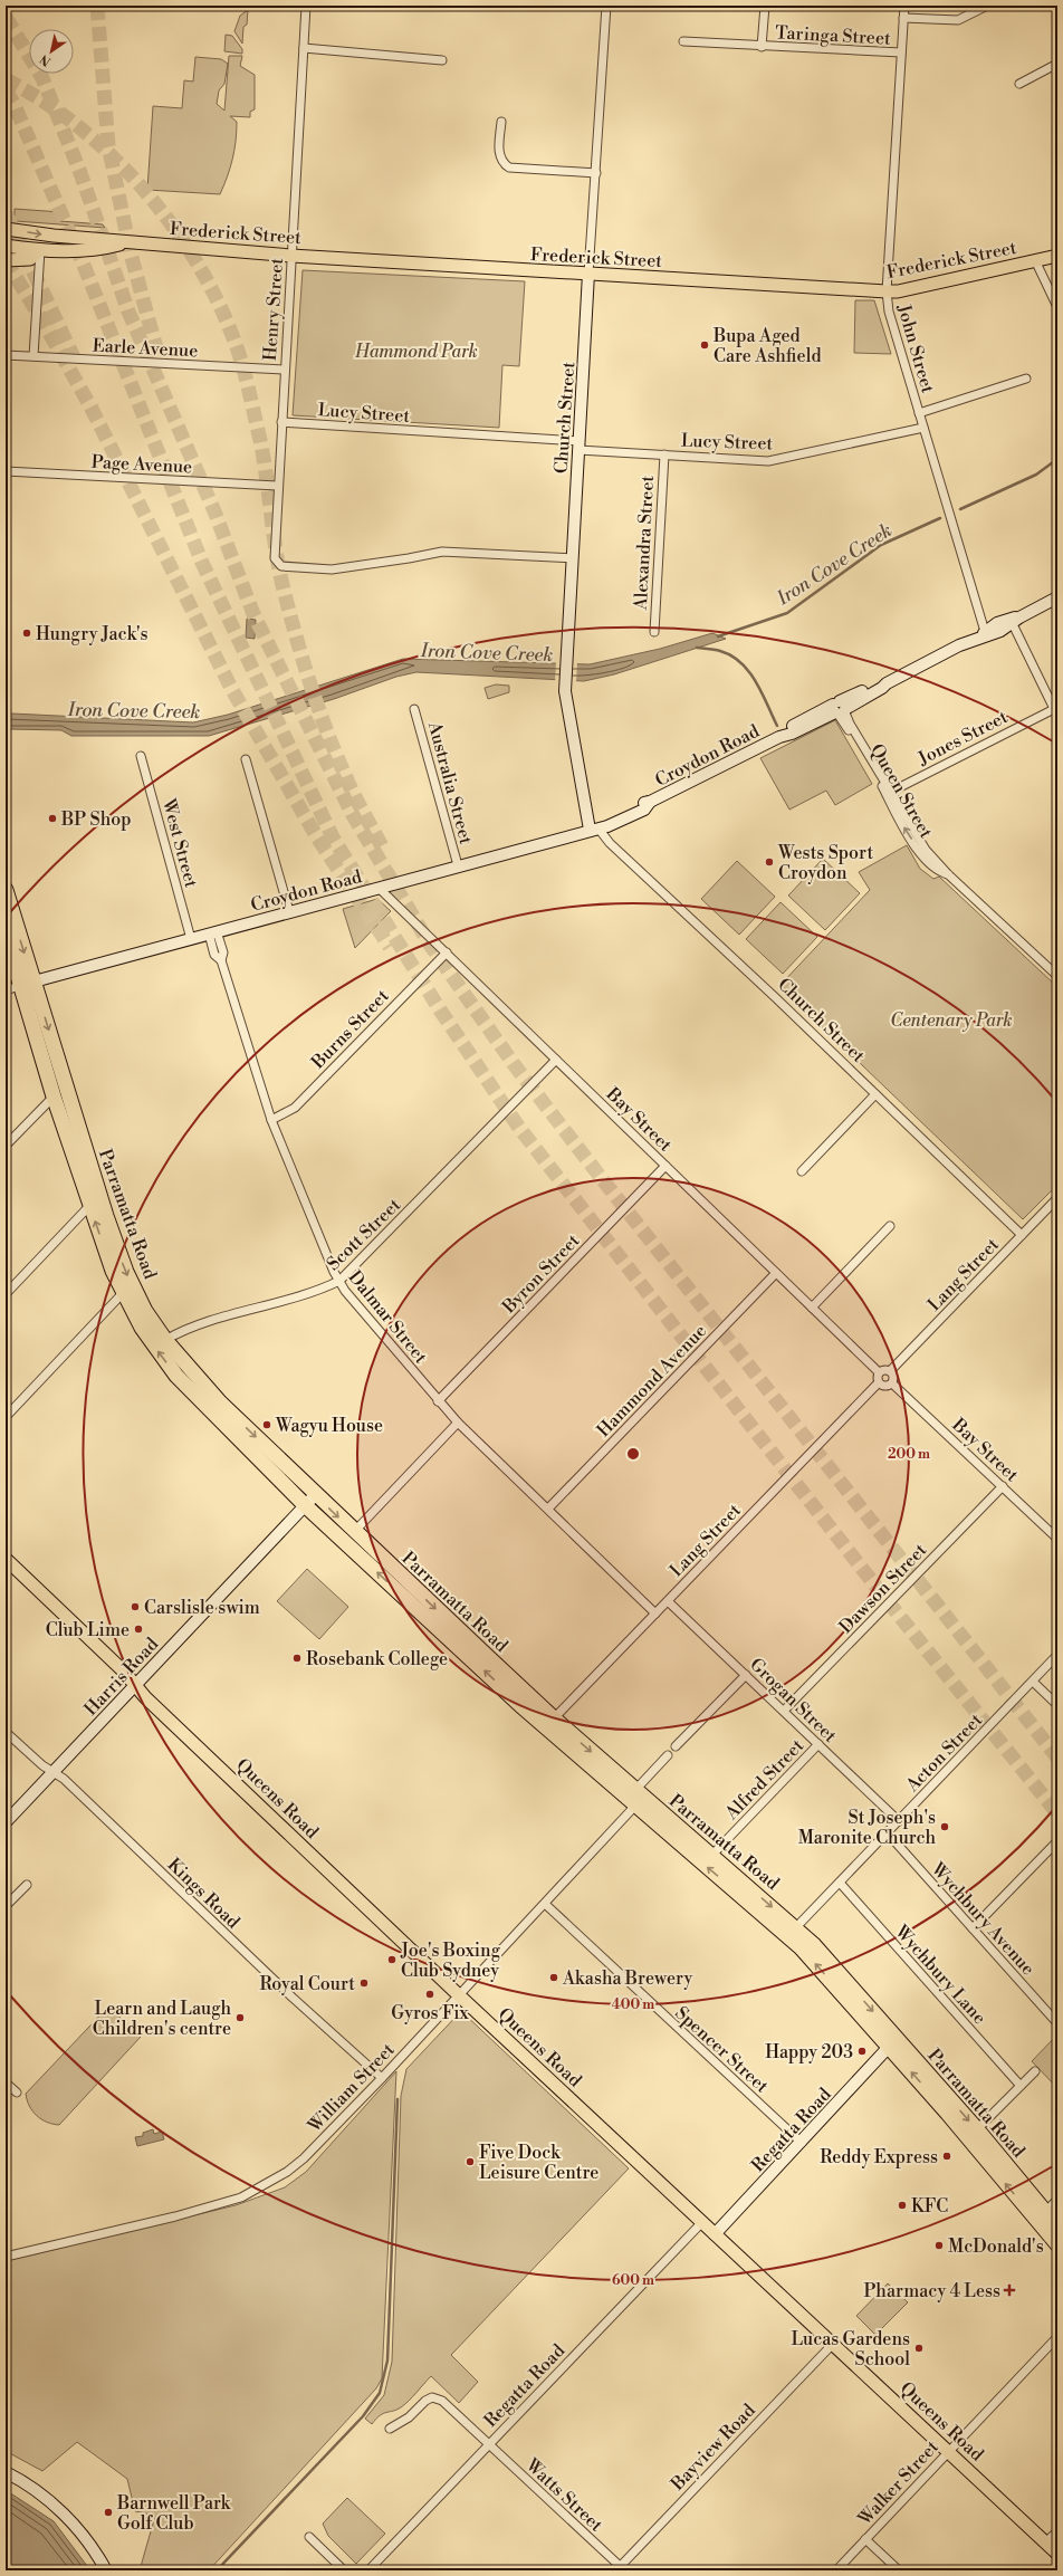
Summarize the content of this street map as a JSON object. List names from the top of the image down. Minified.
{"streets":{"highway":["Parramatta Road"],"main road":["Frederick Street","Queens Road"],"street":["Taringa Street","Henry Street","Earle Avenue","John Street","Lucy Street","Church Street","Page Avenue","Alexandra Street","Jones Street","Croydon Road","Australia Street","Queen Street","West Street","Burns Street","Bay Street","Scott Street","Byron Street","Lang Street","Dalmar Street","Hammond Avenue","Dawson Street","Harris Road","Grogan Street","Acton Street","Alfred Street","Kings Road","Wychbury Avenue","Wychbury Lane","Spencer Street","William Street","Regatta Road","Bayview Road","Walker Street","Watts Street"]},"crossings":[["Taringa Street","John Street"],["Frederick Street","Henry Street"],["Frederick Street","John Street"],["Frederick Street","Church Street"],["Henry Street","Earle Avenue"],["Henry Street","Lucy Street"],["Henry Street","Church Street"],["Henry Street","Page Avenue"],["John Street","Lucy Street"],["John Street","Croydon Road"],["Lucy Street","Church Street"],["Lucy Street","Alexandra Street"],["Church Street","Croydon Road"],["Church Street","Lang Street"],["Jones Street","Queen Street"],["Croydon Road","Australia Street"],["Croydon Road","Queen Street"],["Croydon Road","West Street"],["Croydon Road","Bay Street"],["Croydon Road","Parramatta Road"],["Croydon Road","Dalmar Street"],["Burns Street","Bay Street"],["Burns Street","Dalmar Street"],["Bay Street","Scott Street"],["Bay Street","Byron Street"],["Bay Street","Lang Street"],["Bay Street","Hammond Avenue"],["Bay Street","Dawson Street"],["Parramatta Road","Scott Street"],["Parramatta Road","Lang Street"],["Parramatta Road","Harris Road"],["Parramatta Road","Acton Street"],["Parramatta Road","Alfred Street"],["Parramatta Road","William Street"],["Parramatta Road","Regatta Road"],["Scott Street","Dalmar Street"],["Byron Street","Dalmar Street"],["Lang Street","Dalmar Street"],["Lang Street","Grogan Street"],["Dalmar Street","Hammond Avenue"],["Dawson Street","Grogan Street"],["Harris Road","Queens Road"],["Harris Road","Kings Road"],["Grogan Street","Acton Street"],["Grogan Street","Alfred Street"],["Acton Street","Wychbury Avenue"],["Acton Street","Wychbury Lane"],["Queens Road","William Street"],["Queens Road","Regatta Road"],["Queens Road","Bayview Road"],["Queens Road","Walker Street"],["Kings Road","William Street"],["Spencer Street","William Street"],["Spencer Street","Regatta Road"],["Regatta Road","Watts Street"],["Bayview Road","Watts Street"]],"water":["Iron Cove Creek"],"parks":["Hammond Park","Centenary Park"],"places":{"other":["Bupa Aged Care Ashfield","Hungry Jack's","BP Shop","Wests Sport Croydon","Wagyu House","Carslisle swim","Club Lime","Rosebank College","St Joseph's Maronite Church","Joe's Boxing Club Sydney","Akasha Brewery","Royal Court","Gyros Fix","Learn and Laugh Children's centre","Happy 203","Reddy Express","Five Dock Leisure Centre","KFC","McDonald's","Lucas Gardens School","Barnwell Park Golf Club"],"health":["Pharmacy 4 Less"]},"north":"bottom left","rings":["200 m","400 m","600 m"]}
